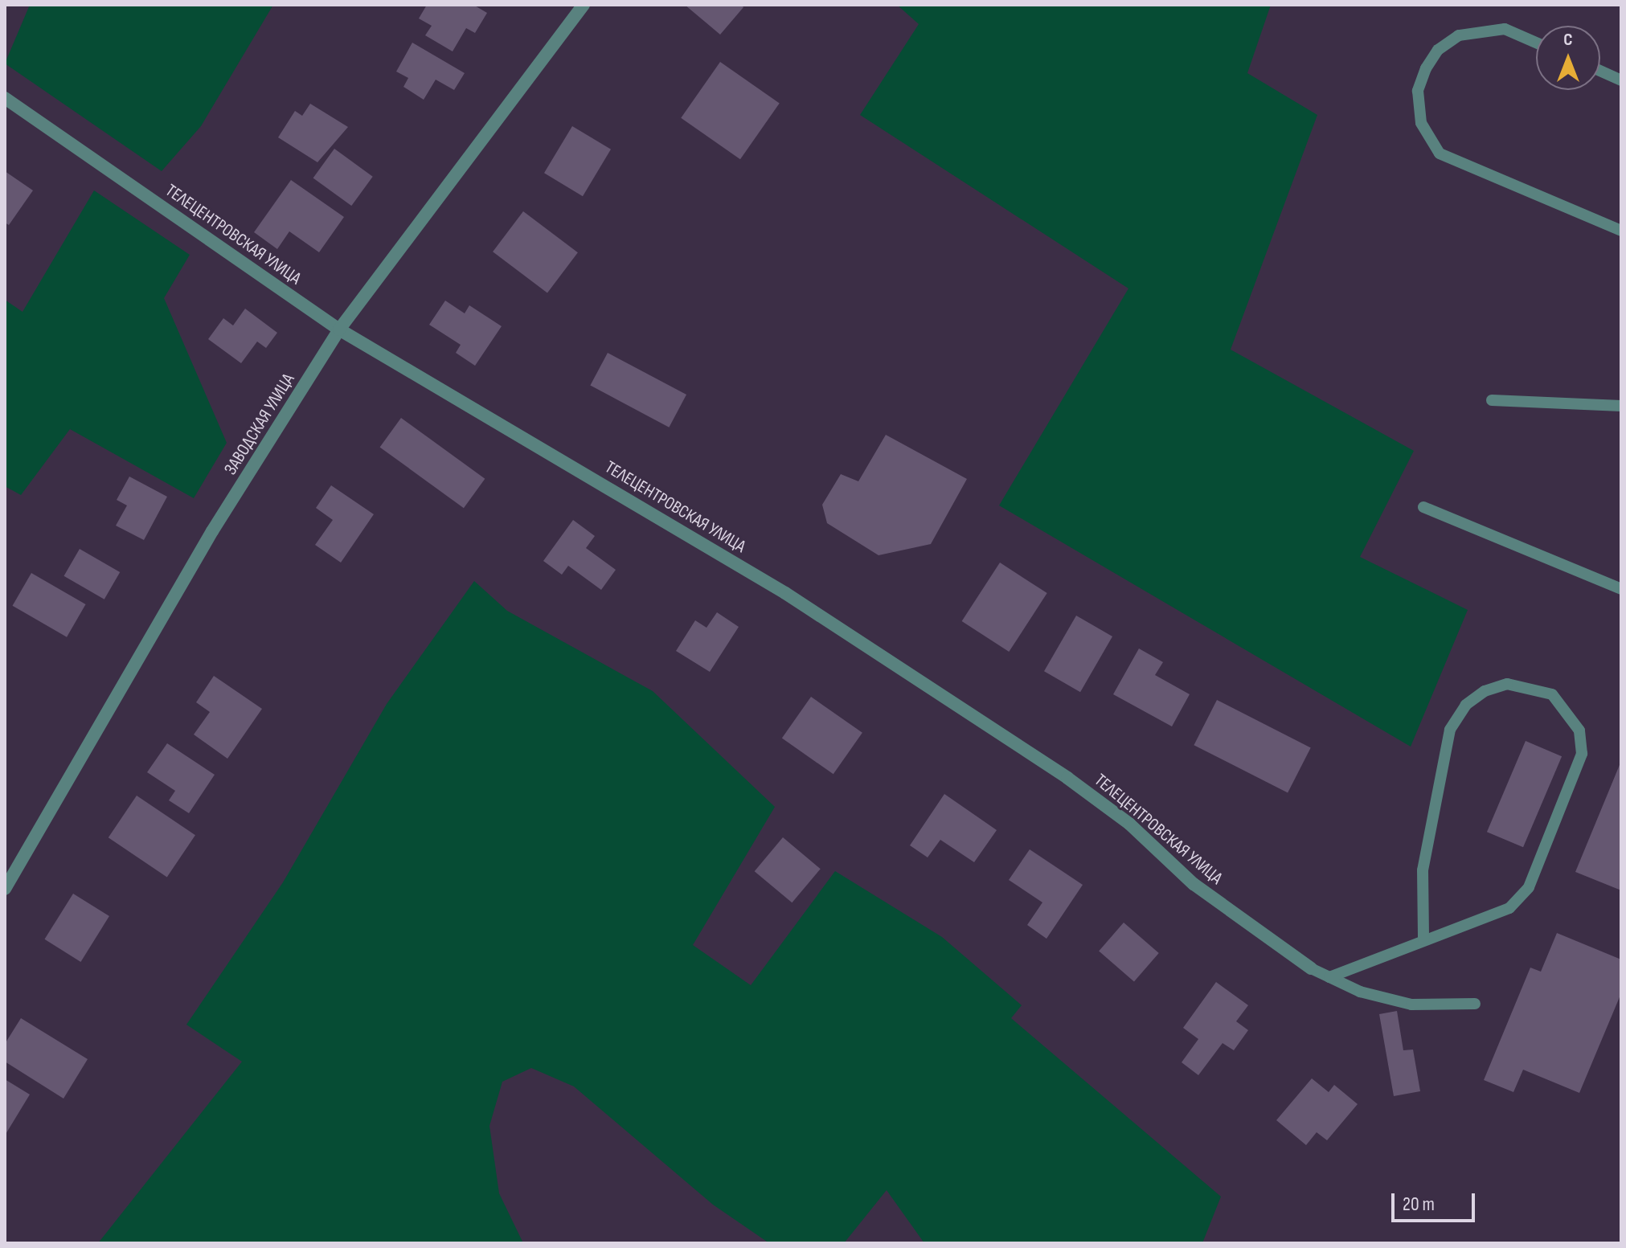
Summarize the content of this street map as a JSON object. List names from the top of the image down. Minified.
{"streets":{"street":["ТЕЛЕЦЕНТРОВСКАЯ УЛИЦА","ЗАВОДСКАЯ УЛИЦА"]},"crossings":[["ТЕЛЕЦЕНТРОВСКАЯ УЛИЦА","ЗАВОДСКАЯ УЛИЦА"]],"scale_bar":"20 m","north":"top"}
